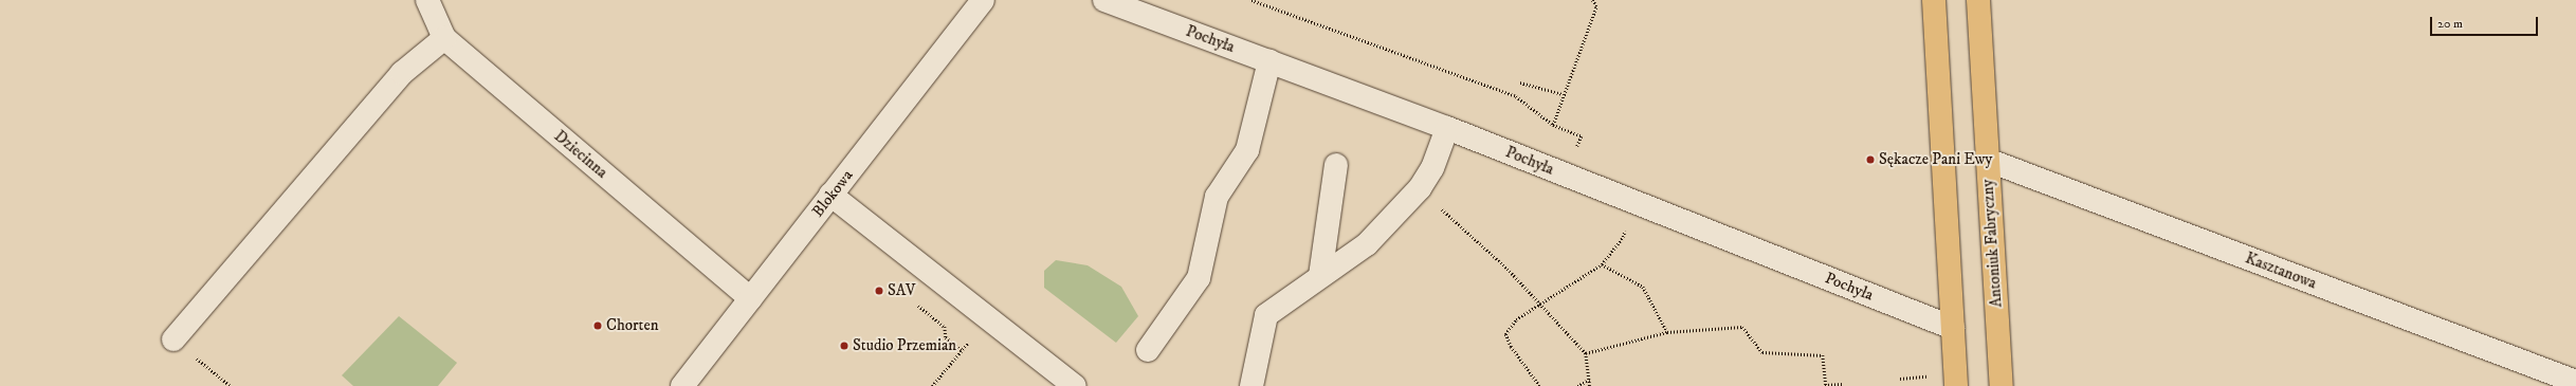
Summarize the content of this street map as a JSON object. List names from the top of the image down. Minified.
{"streets":{"main road":["Antoniuk Fabryczny"],"street":["Pochyła","Dziecinna","Blokowa","Kasztanowa"]},"crossings":[["Dziecinna","Blokowa"],["Antoniuk Fabryczny","Kasztanowa"]],"places":["Sękacze Pani Ewy","SAV","Chorten","Studio Przemian"],"scale_bar":"20 m"}
